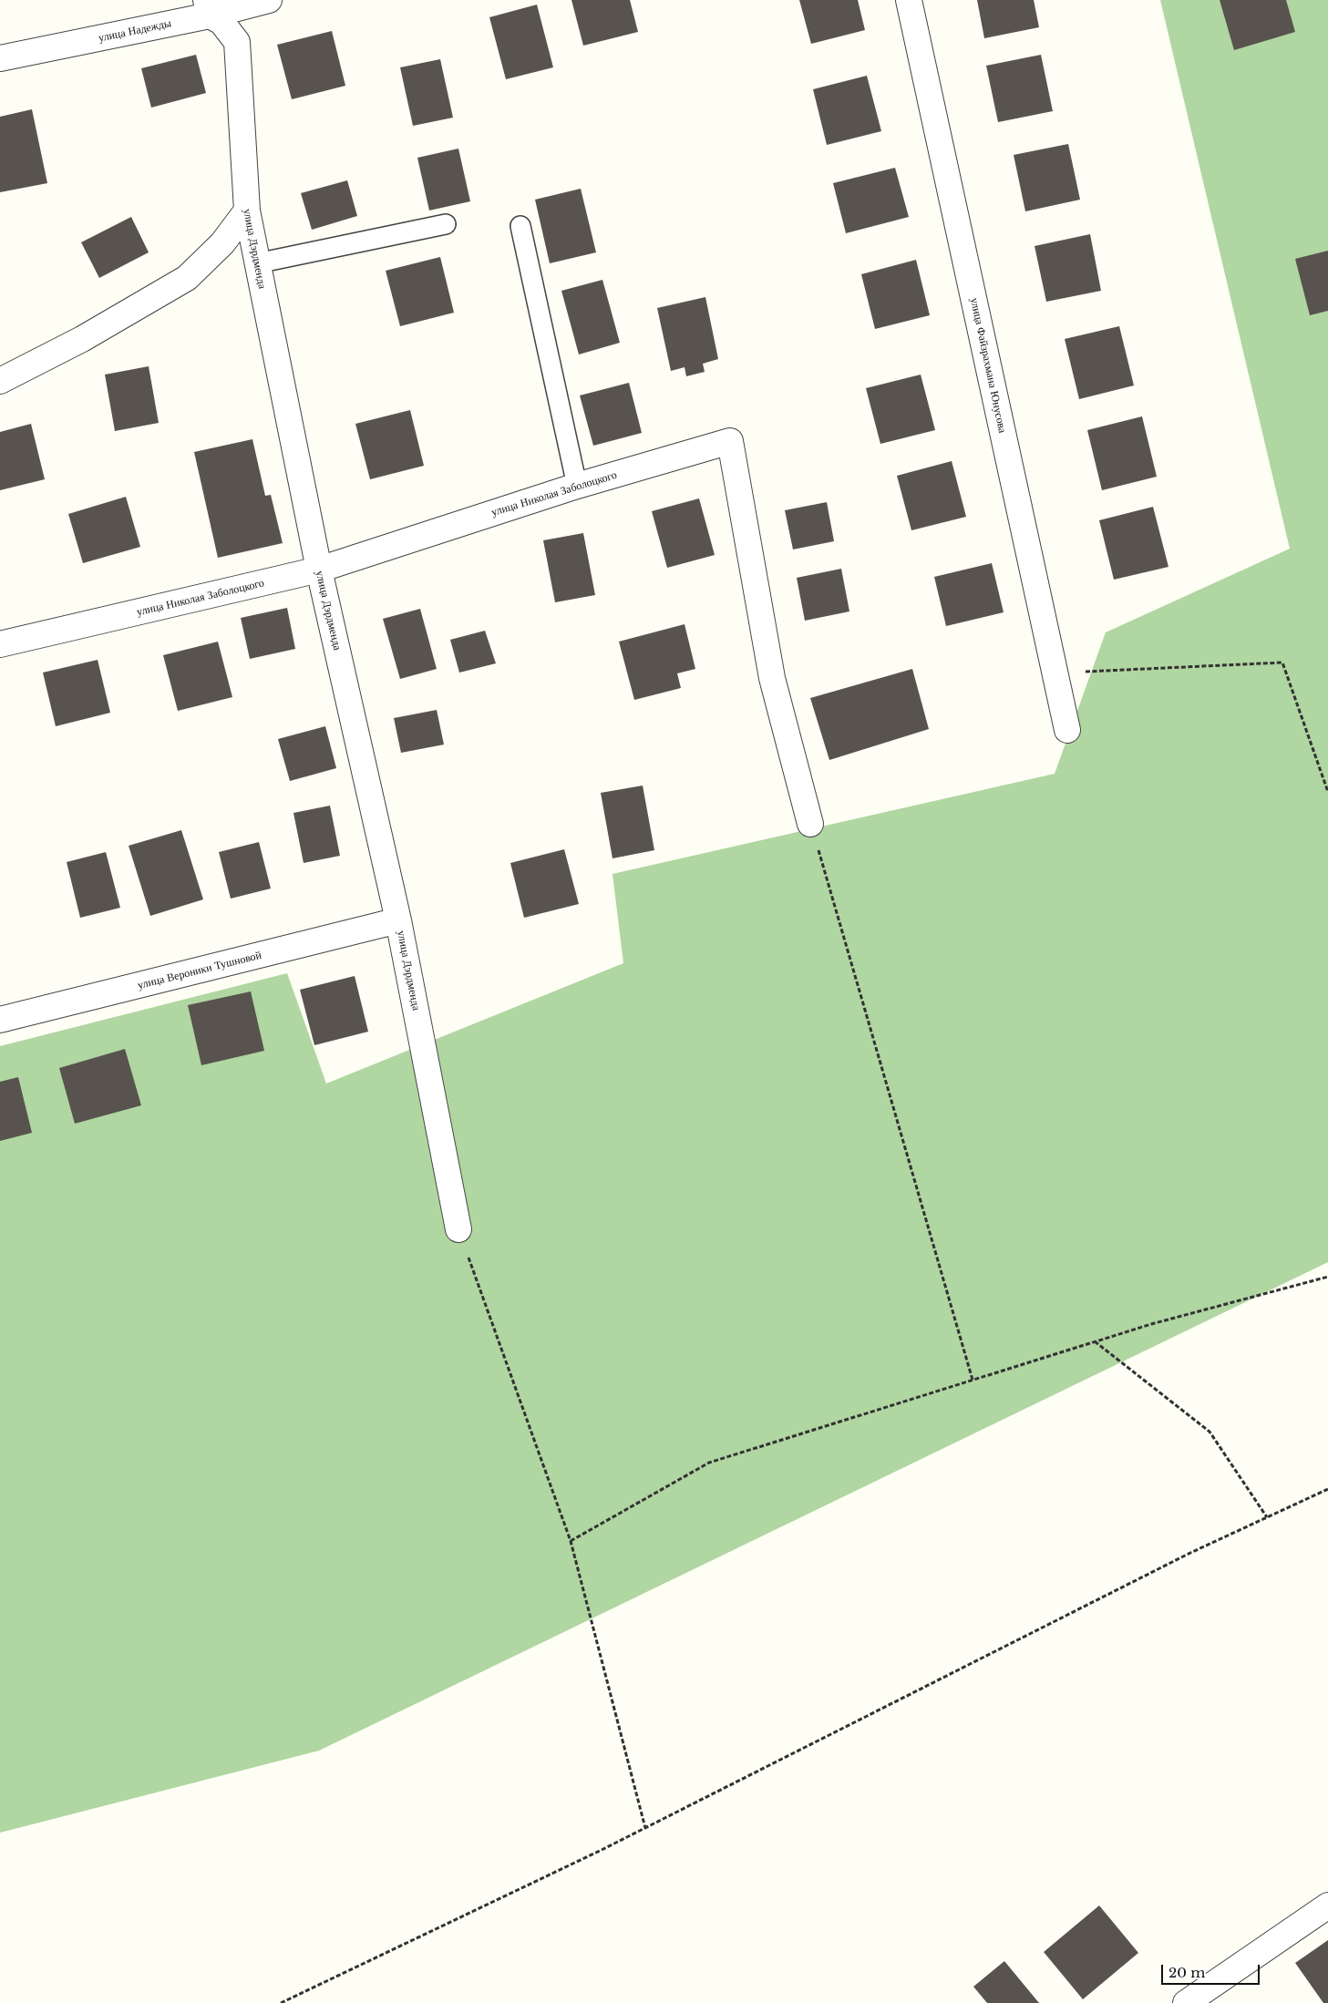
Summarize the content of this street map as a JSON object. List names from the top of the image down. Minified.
{"streets":{"street":["улица Надежды","улица Дэрдменда","улица Файзрахмана Юнусова","улица Николая Заболоцкого","улица Вероники Тушновой"]},"crossings":[["улица Надежды","улица Дэрдменда"],["улица Дэрдменда","улица Николая Заболоцкого"],["улица Дэрдменда","улица Вероники Тушновой"]],"scale_bar":"20 m"}
